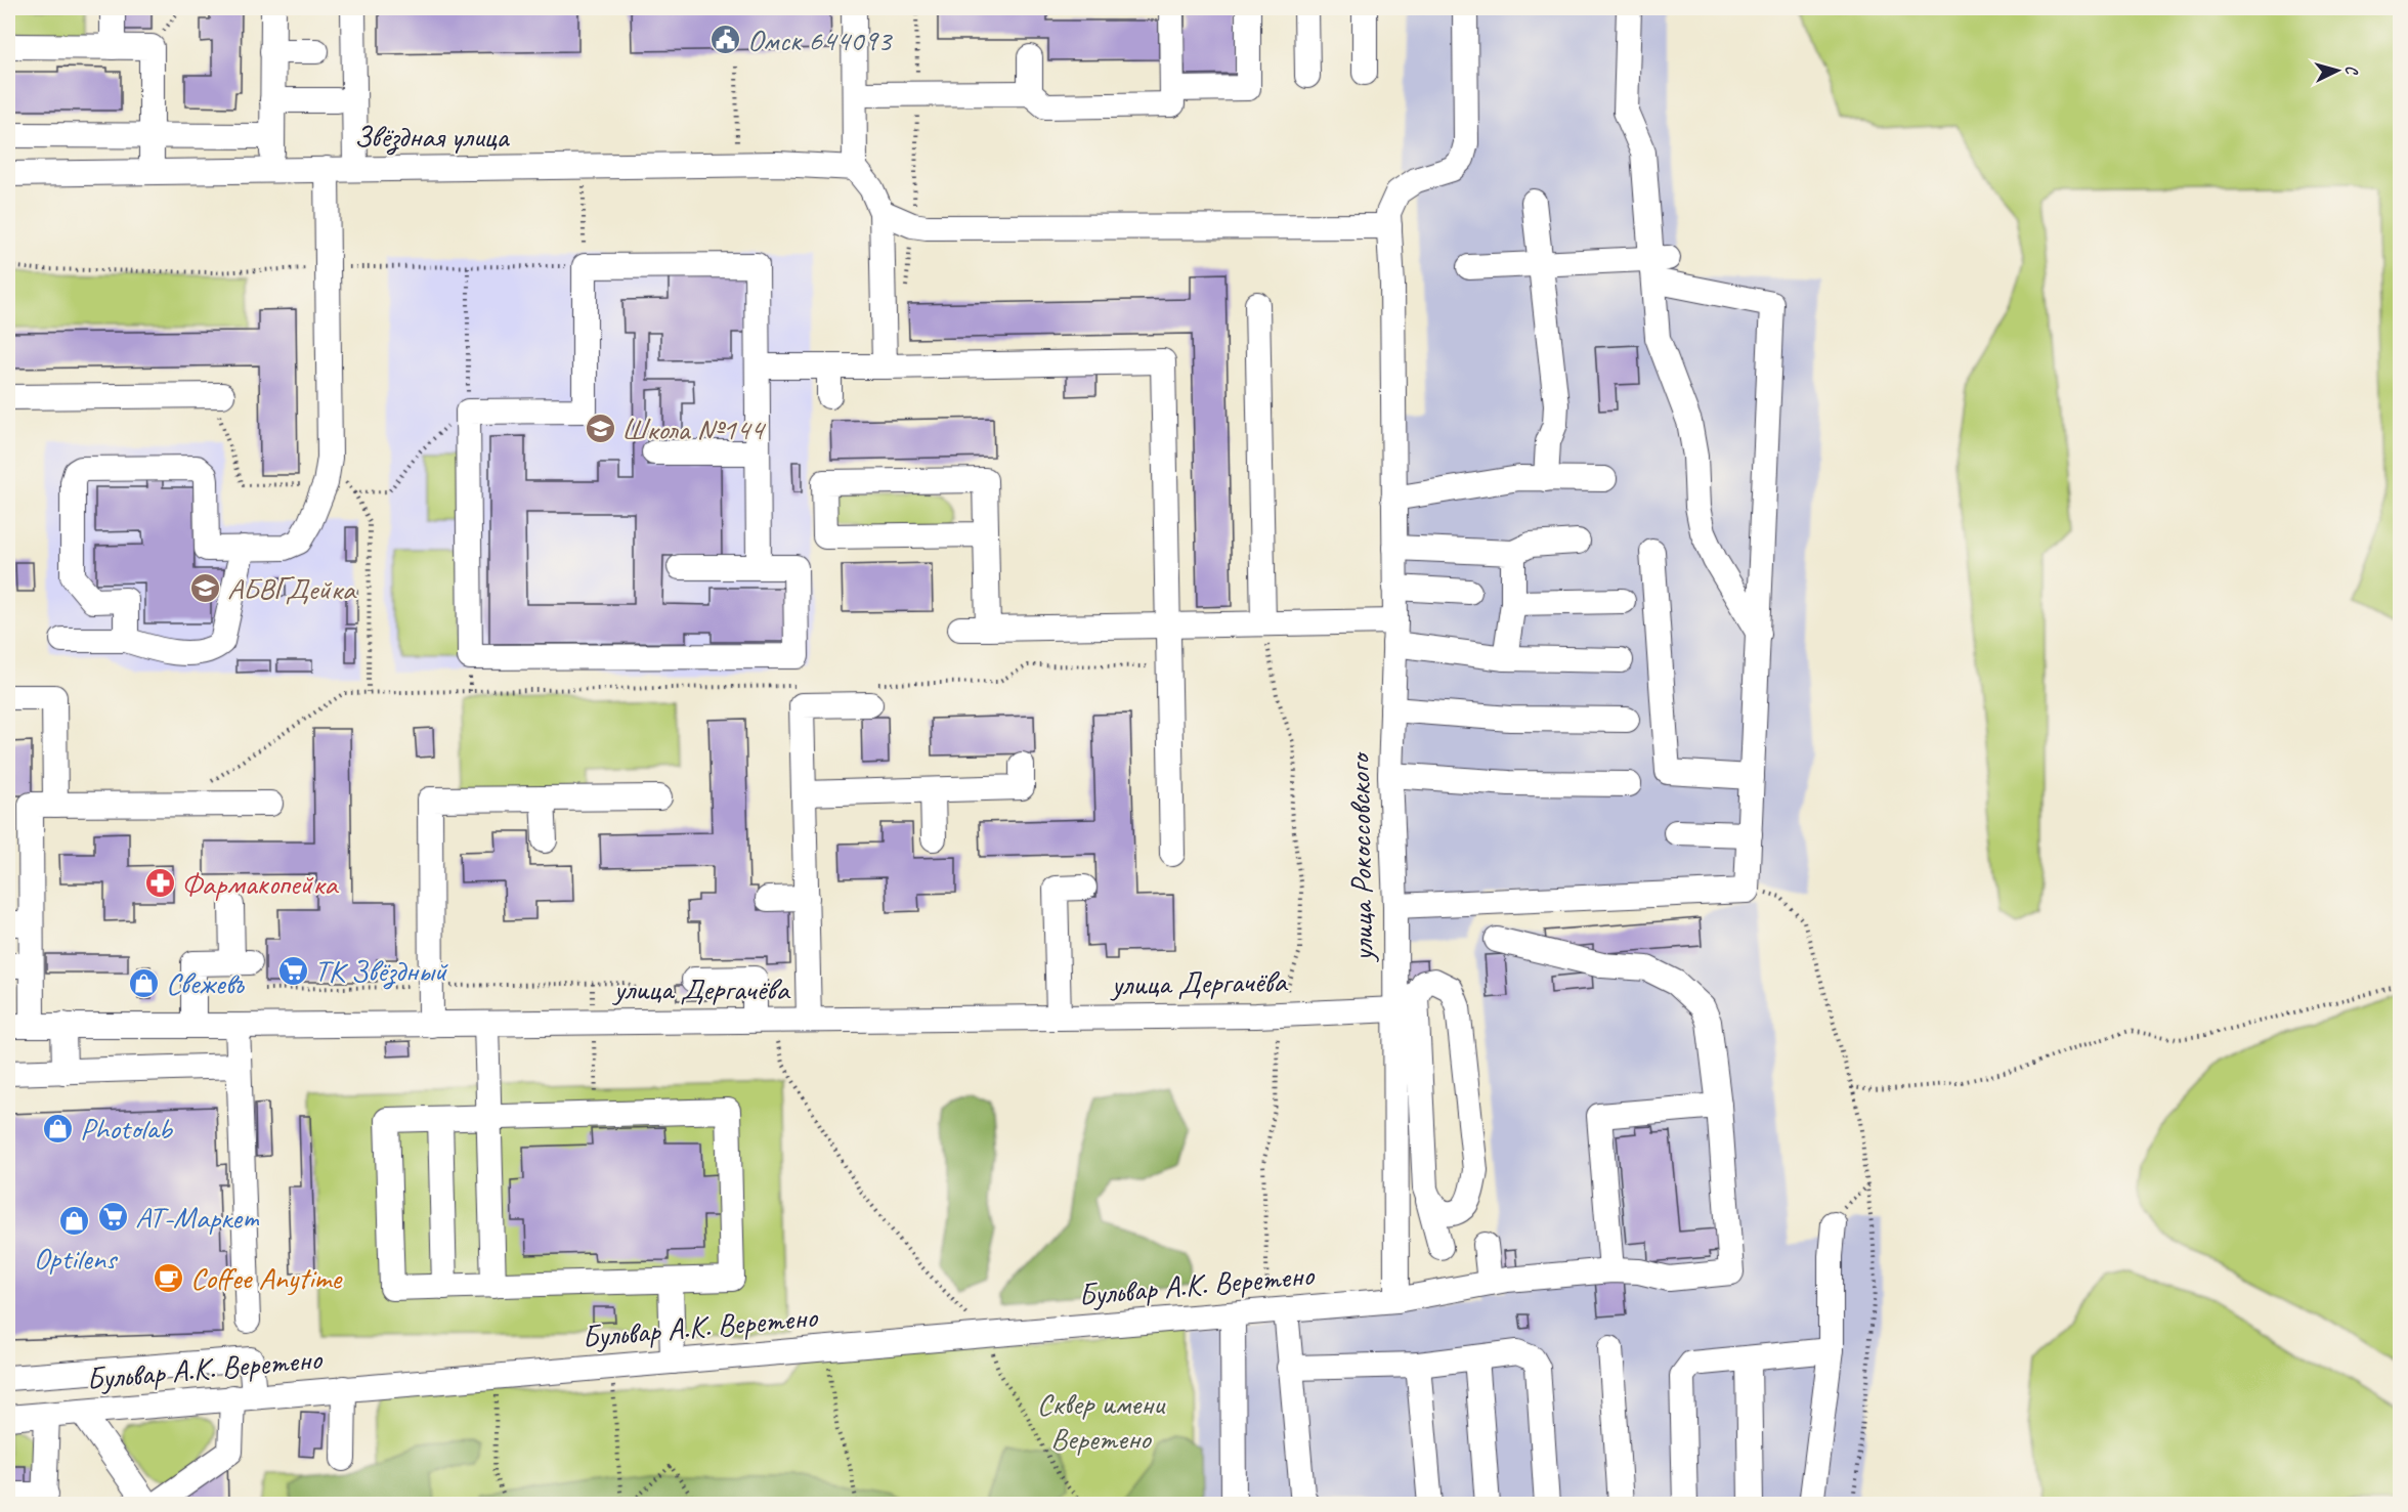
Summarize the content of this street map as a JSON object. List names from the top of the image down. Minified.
{"streets":{"street":["Звёздная улица","улица Рокоссовского","улица Дергачёва","Бульвар А.К. Веретено"]},"crossings":[["улица Рокоссовского","улица Дергачёва"],["улица Рокоссовского","Бульвар А.К. Веретено"]],"parks":["Сквер имени Веретено"],"places":{"public building":["Омск 644093"],"school or university":["Школа №144","АБВГДейка"],"pharmacy":["Фармакопейка"],"supermarket":["ТК Звёздный","АТ-Маркет"],"shop":["Свежевъ","Photolab","Optilens"],"cafe":["Coffee Anytime"]},"north":"right"}
